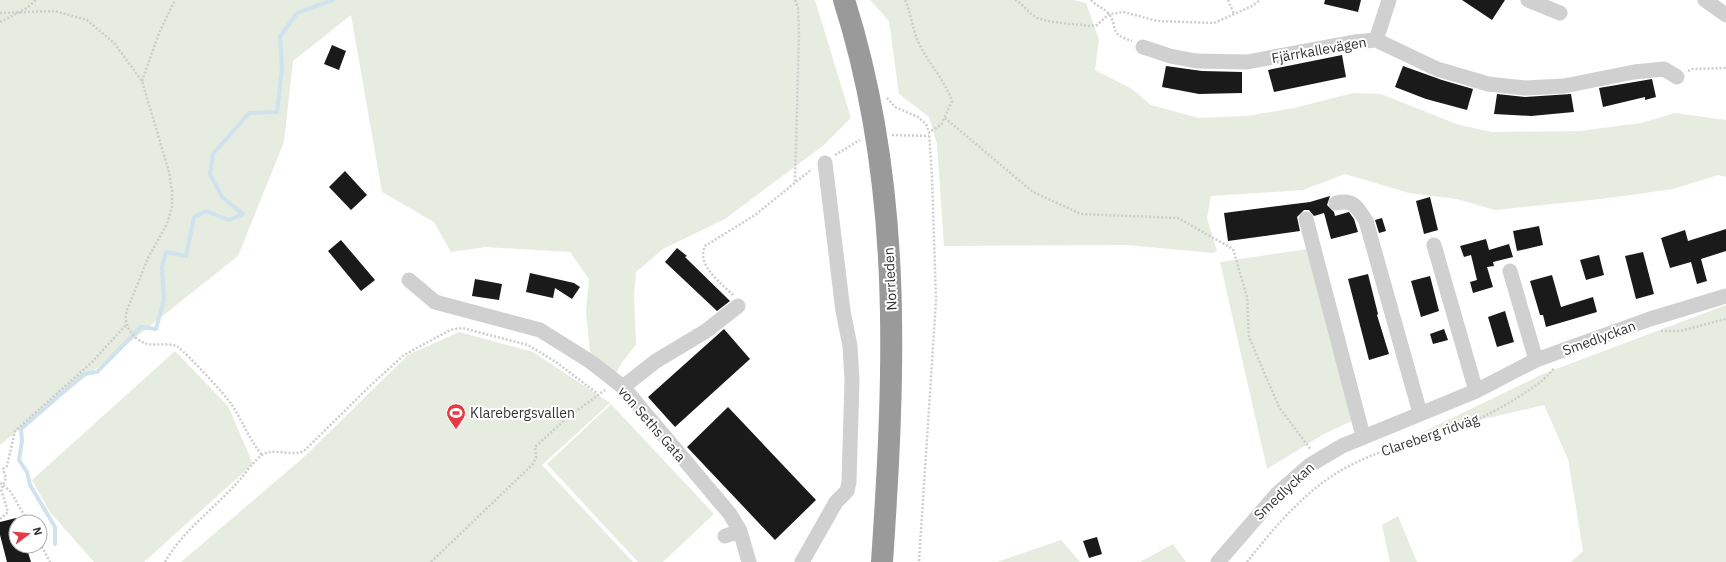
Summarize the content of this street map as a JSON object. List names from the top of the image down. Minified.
{"streets":{"highway":["Norrleden"],"street":["Fjärrkallevägen","Smedlyckan","von Seths Gata"],"path":["Clareberg ridväg"]},"places":{"sports":["Klarebergsvallen"]},"north":"right"}
